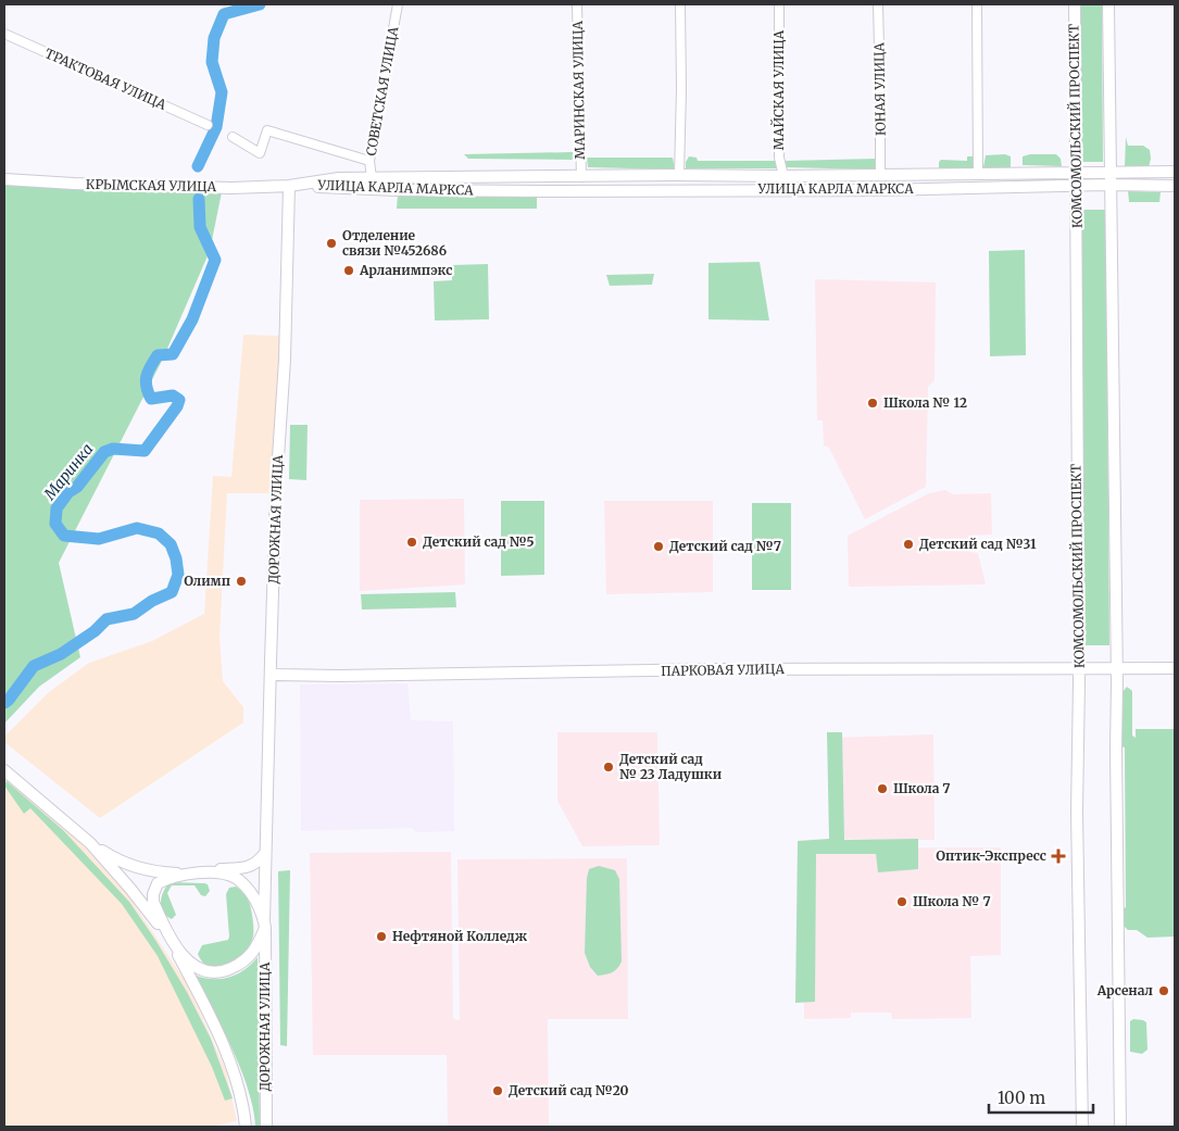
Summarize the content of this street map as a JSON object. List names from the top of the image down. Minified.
{"streets":{"main road":["КОМСОМОЛЬСКИЙ ПРОСПЕКТ","КРЫМСКАЯ УЛИЦА","УЛИЦА КАРЛА МАРКСА","ДОРОЖНАЯ УЛИЦА","ПАРКОВАЯ УЛИЦА"],"street":["ТРАКТОВАЯ УЛИЦА","ЮНАЯ УЛИЦА","МАРИНСКАЯ УЛИЦА","МАЙСКАЯ УЛИЦА","СОВЕТСКАЯ УЛИЦА"]},"crossings":[["ЮНАЯ УЛИЦА","УЛИЦА КАРЛА МАРКСА"],["МАРИНСКАЯ УЛИЦА","УЛИЦА КАРЛА МАРКСА"],["МАЙСКАЯ УЛИЦА","УЛИЦА КАРЛА МАРКСА"],["СОВЕТСКАЯ УЛИЦА","УЛИЦА КАРЛА МАРКСА"],["КОМСОМОЛЬСКИЙ ПРОСПЕКТ","УЛИЦА КАРЛА МАРКСА"],["КОМСОМОЛЬСКИЙ ПРОСПЕКТ","ПАРКОВАЯ УЛИЦА"],["КРЫМСКАЯ УЛИЦА","УЛИЦА КАРЛА МАРКСА"],["КРЫМСКАЯ УЛИЦА","ДОРОЖНАЯ УЛИЦА"],["УЛИЦА КАРЛА МАРКСА","ДОРОЖНАЯ УЛИЦА"],["ДОРОЖНАЯ УЛИЦА","ПАРКОВАЯ УЛИЦА"]],"water":["Маринка"],"places":{"other":["Отделение связи №452686","Арланимпэкс","Школа № 12","Детский сад №5","Детский сад №31","Детский сад №7","Олимп","Детский сад № 23 Ладушки","Школа 7","Школа № 7","Нефтяной Колледж","Арсенал","Детский сад №20"],"health":["Оптик-Экспресс"]},"scale_bar":"100 m"}
